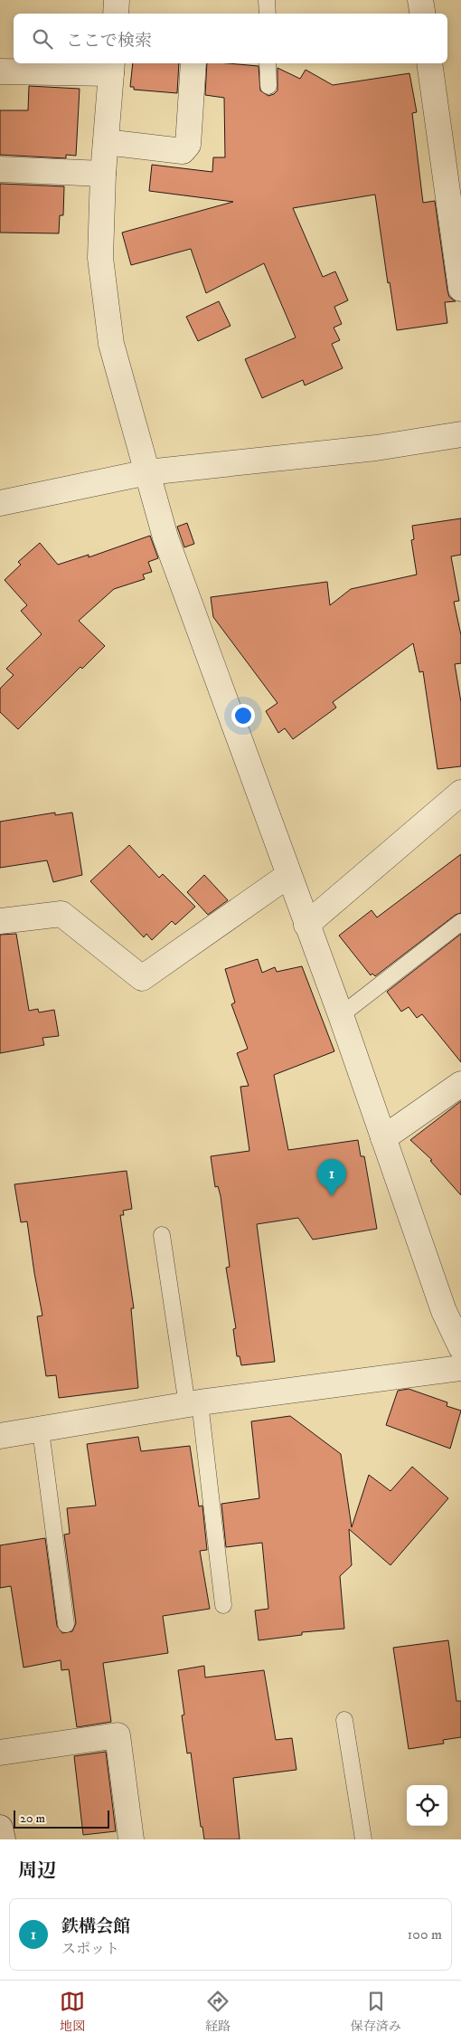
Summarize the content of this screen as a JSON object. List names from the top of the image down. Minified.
{"scale_bar":"20 m","page":{"search":"ここで検索","pins":"1","scale":"20 m","heading":"周辺","list":[{"mark":"1","name":"鉄構会館","note":"スポット","value":"100 m"}],"nav":["地図","経路","保存済み"]}}
